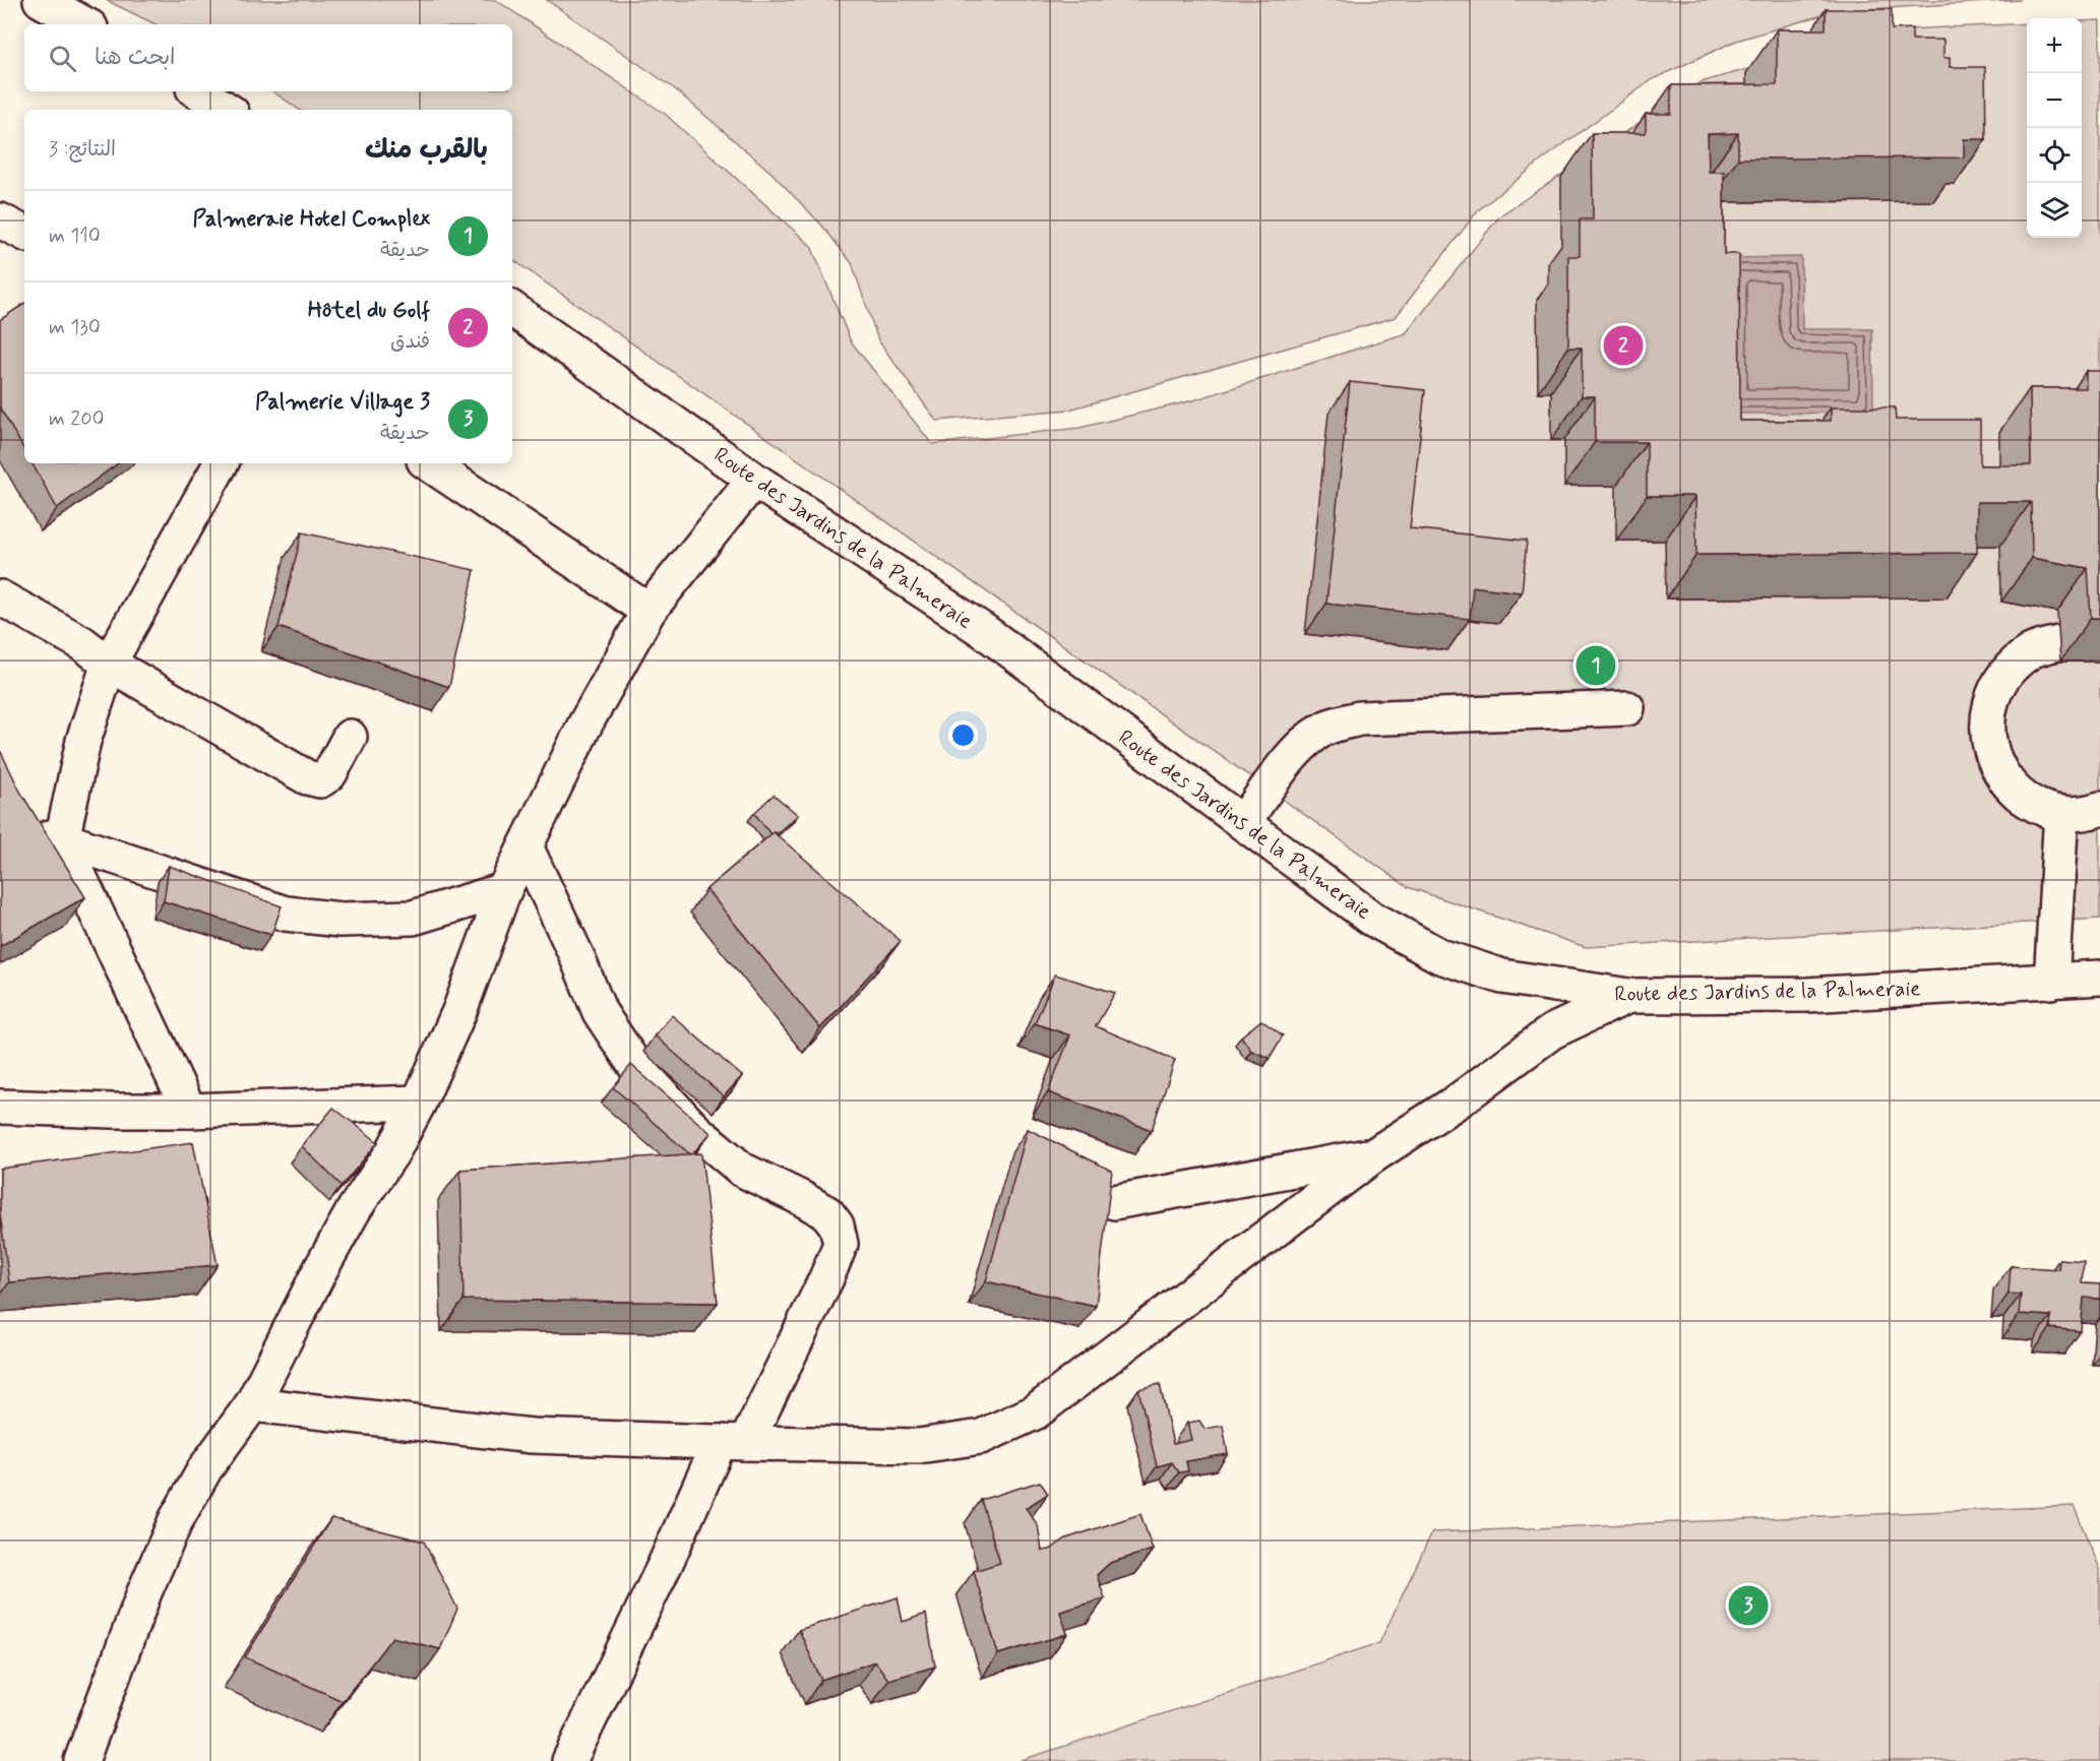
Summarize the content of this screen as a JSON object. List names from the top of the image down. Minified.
{"streets":{"street":["Route des Jardins de la Palmeraie"]},"page":{"map_buttons":["+","−"],"search":"ابحث هنا","heading":["بالقرب منك","النتائج: 3"],"list":[{"mark":"1","name":"Palmeraie Hotel Complex","note":"حديقة","value":"110 m"},{"mark":"2","name":"Hôtel du Golf","note":"فندق","value":"130 m"},{"mark":"3","name":"Palmerie Village 3","note":"حديقة","value":"200 m"}],"pins":["2","1","3"]}}
